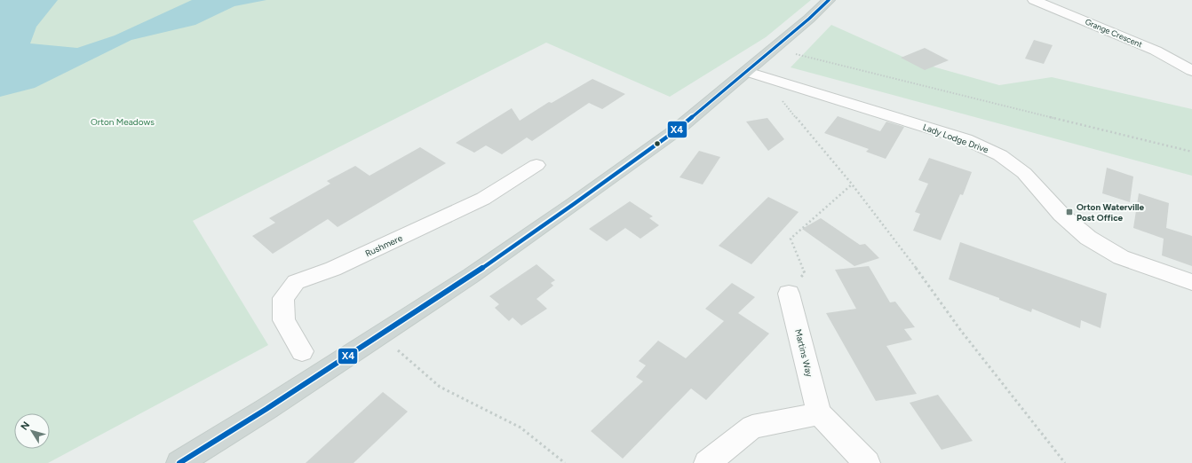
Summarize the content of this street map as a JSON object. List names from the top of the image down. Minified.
{"streets":{"street":["Grange Crescent","Lady Lodge Drive","Rushmere","Martins Way"]},"parks":["Orton Meadows"],"places":{"transit":["Orton Waterville Post Office"]},"lines":["transit line X4"],"north":"top left"}
